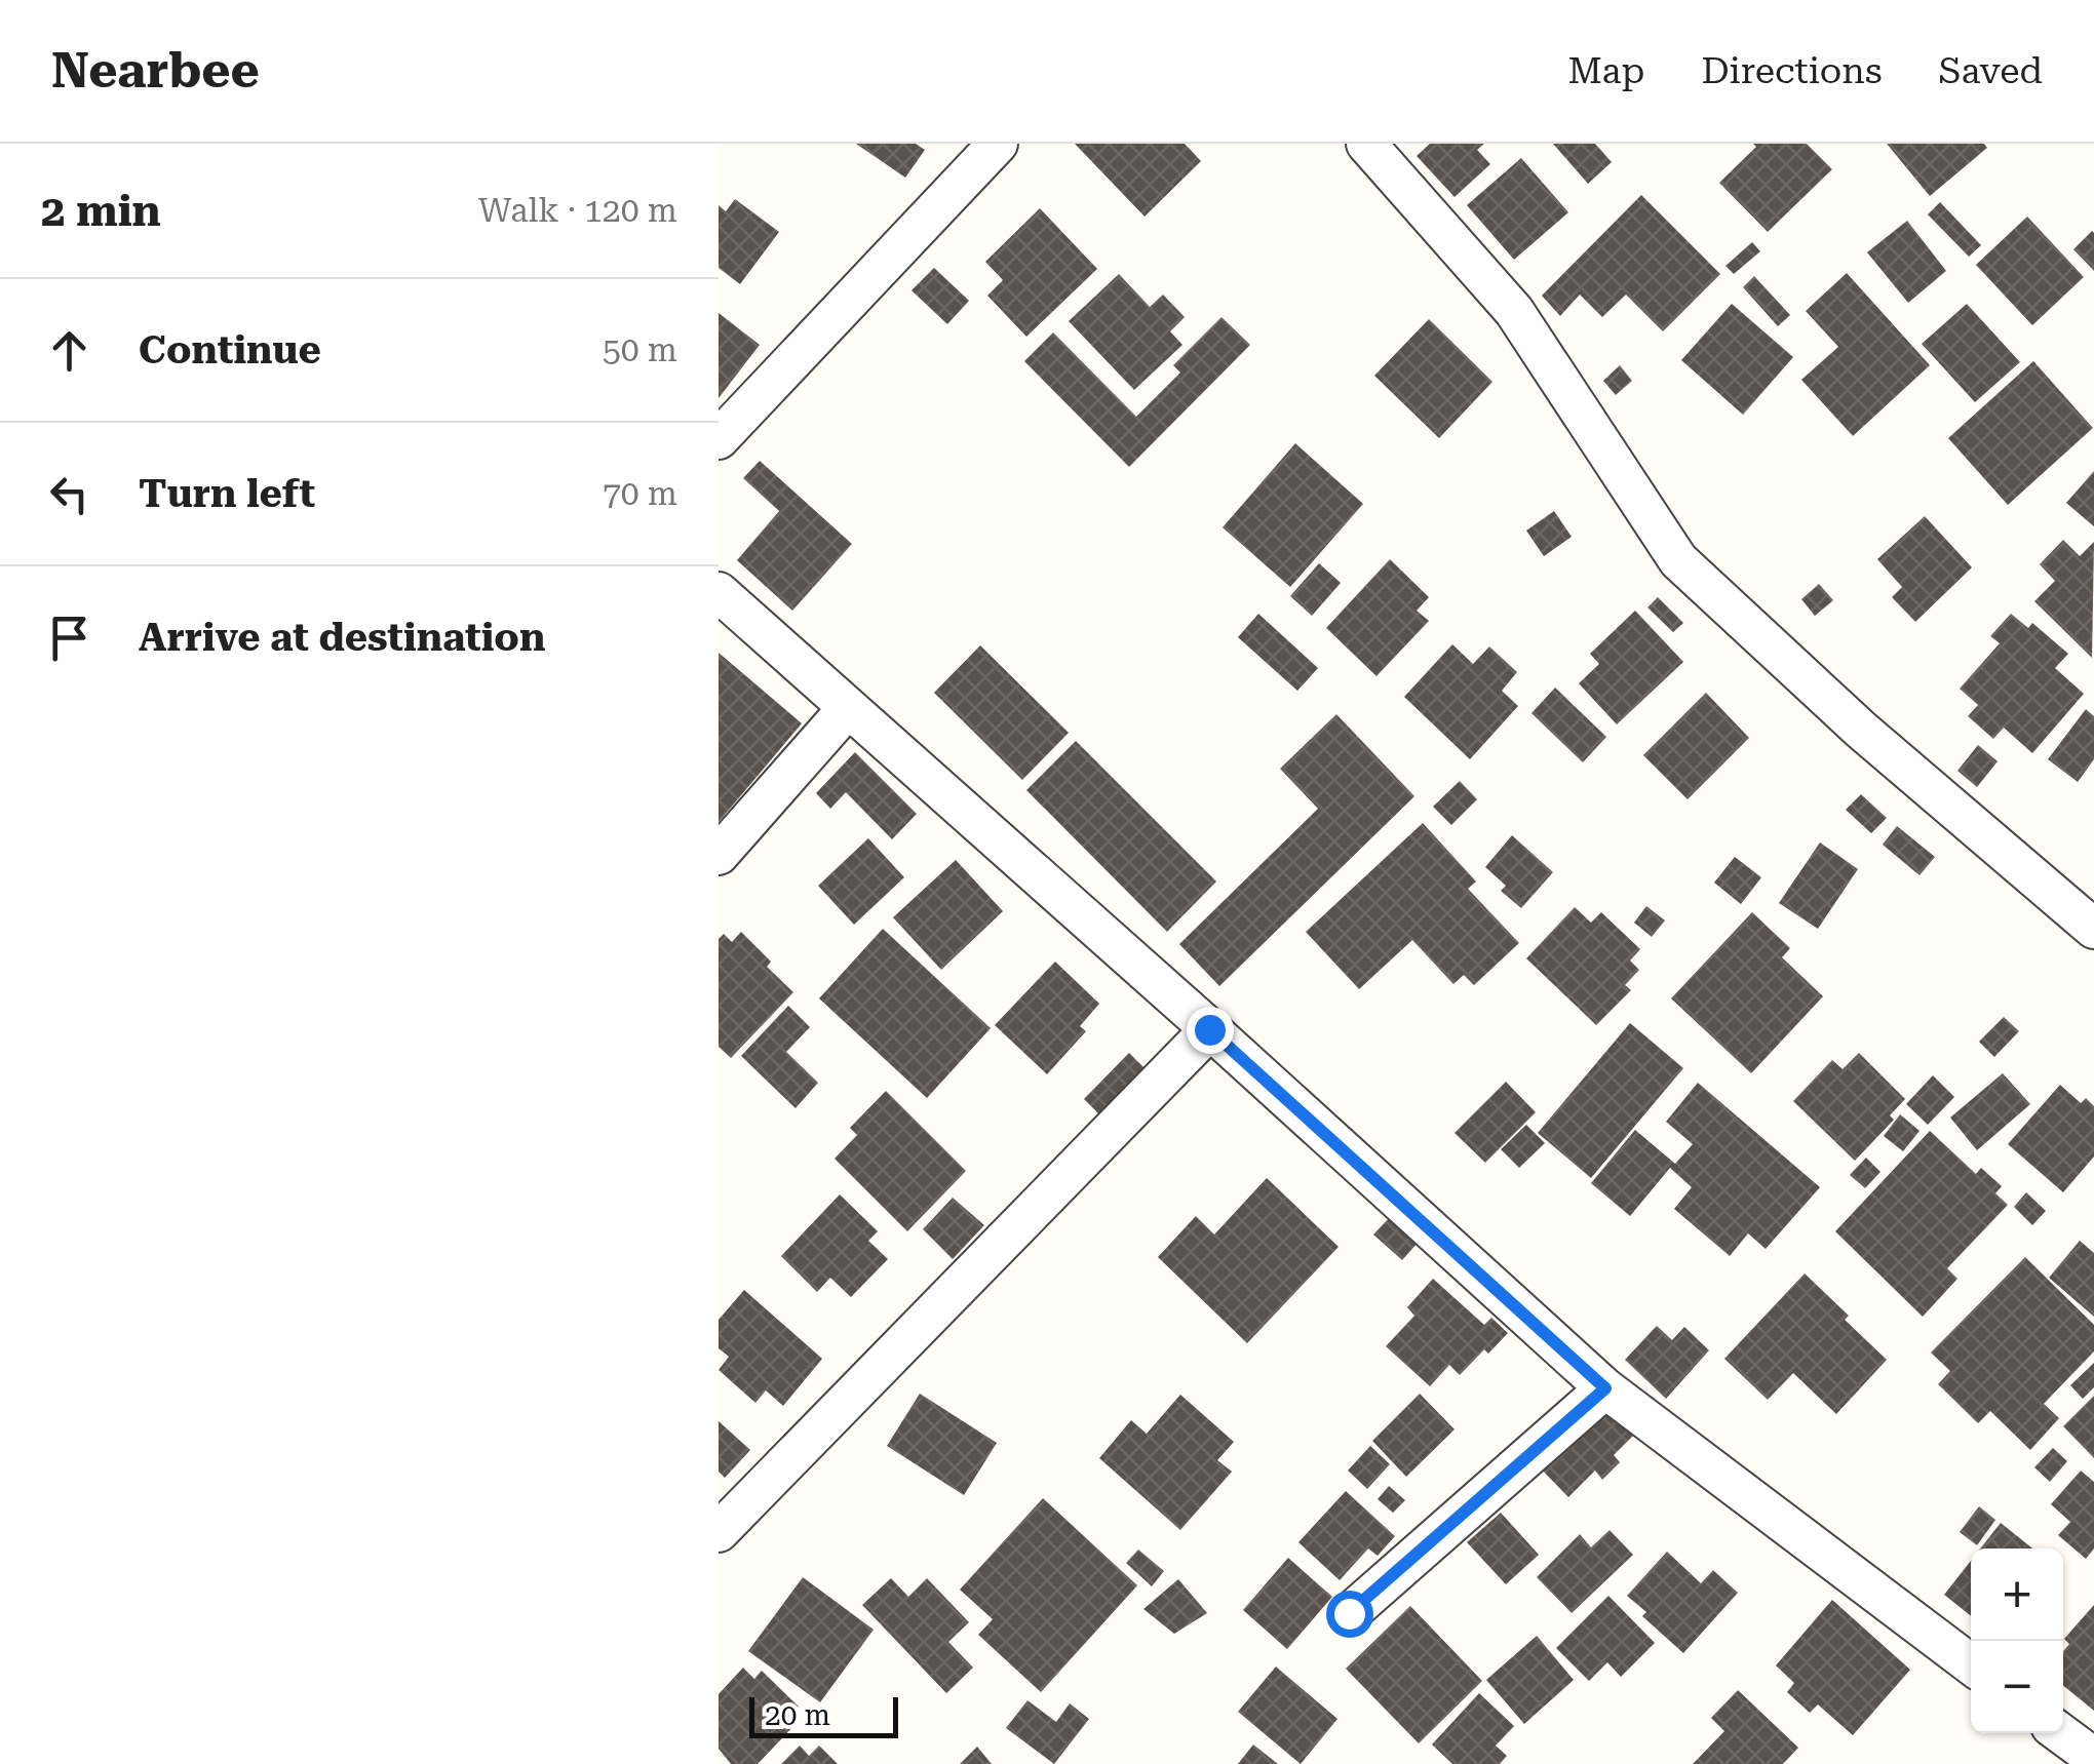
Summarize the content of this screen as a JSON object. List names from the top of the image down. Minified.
{"scale_bar":"20 m","page":{"header":"Nearbee","nav":["Map","Directions","Saved"],"heading":["2 min","Walk · 120 m"],"list":[["Continue","50 m"],["Turn left","70 m"],"Arrive at destination"],"map_buttons":["+","−"],"scale":"20 m"}}
